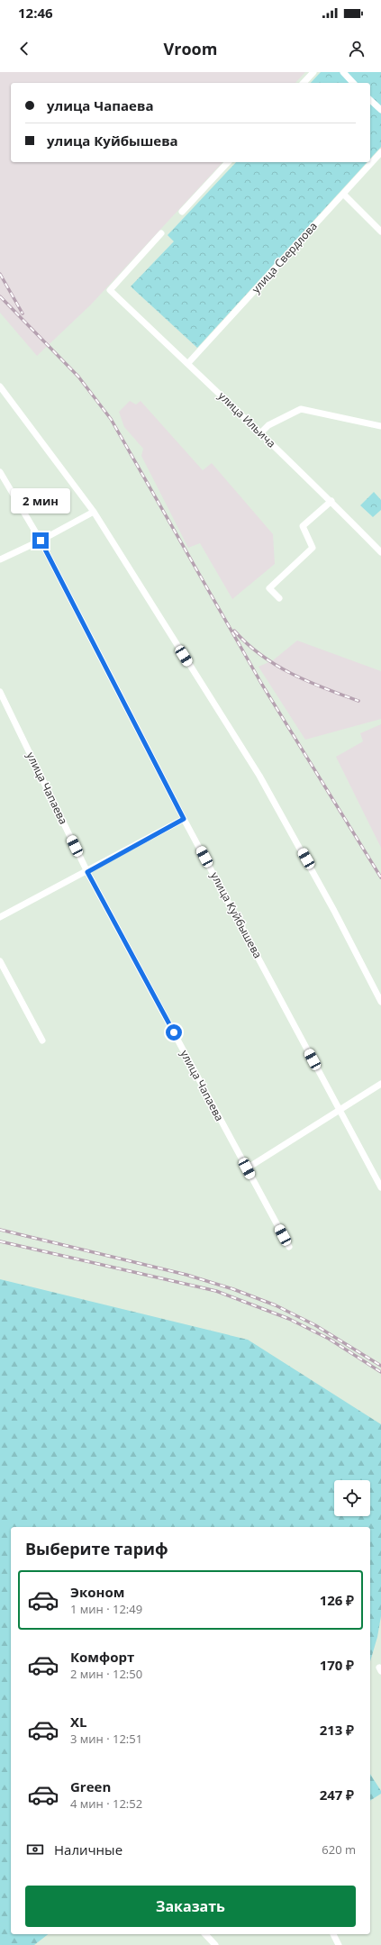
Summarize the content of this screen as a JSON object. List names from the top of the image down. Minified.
{"streets":{"street":["улица Свердлова","улица Ильича","улица Чапаева","улица Куйбышева"]},"crossings":[["улица Свердлова","улица Ильича"]],"page":{"status":"12:46","header":"Vroom","banner":["улица Чапаева","улица Куйбышева"],"bubble":"2 мин","heading":"Выберите тариф","list":[{"name":"Эконом","note":"1 мин · 12:49","value":"126 ₽"},{"name":"Комфорт","note":"2 мин · 12:50","value":"170 ₽"},{"name":"XL","note":"3 мин · 12:51","value":"213 ₽"},{"name":"Green","note":"4 мин · 12:52","value":"247 ₽"}],"pay":["Наличные","620 m"],"buttons":"Заказать"}}
